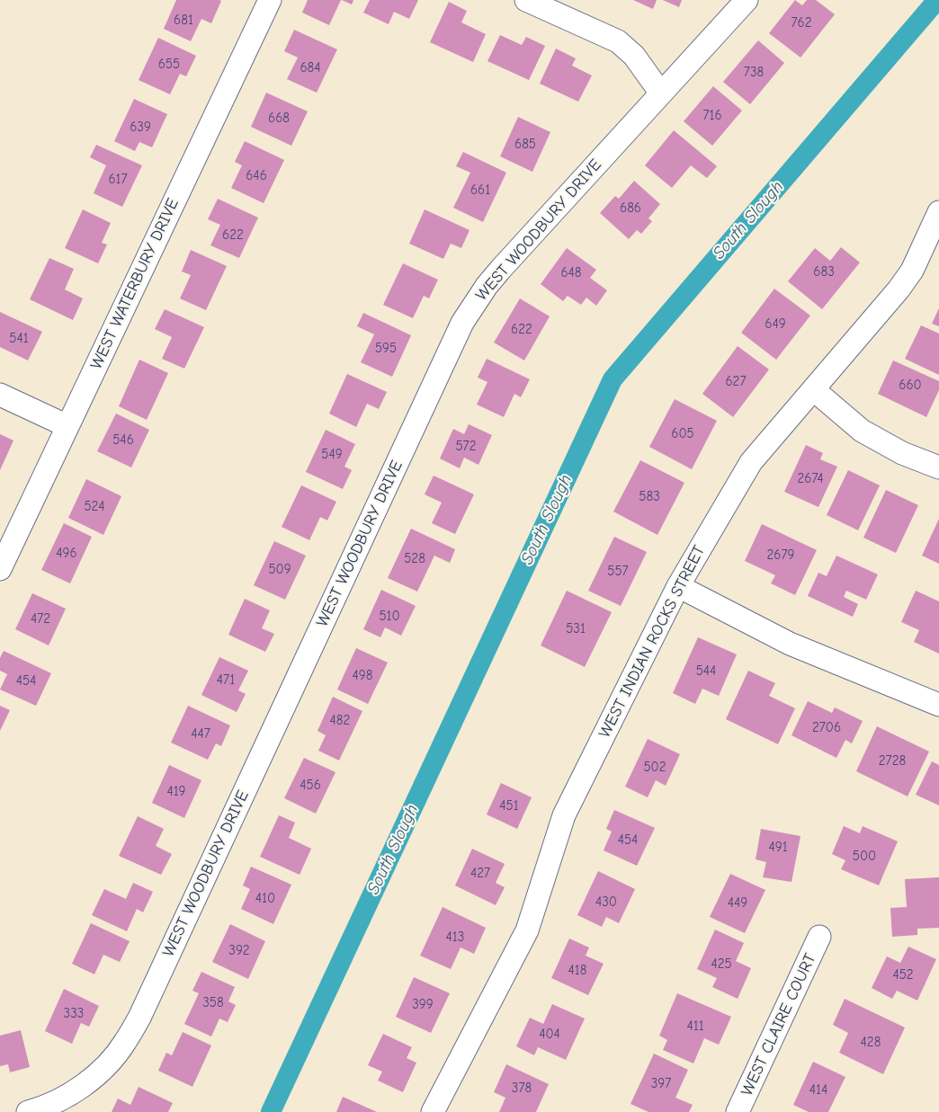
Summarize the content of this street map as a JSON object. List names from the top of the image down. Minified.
{"streets":{"street":["WEST WOODBURY DRIVE","WEST WATERBURY DRIVE","WEST INDIAN ROCKS STREET","WEST CLAIRE COURT"]},"water":["South Slough"],"house_numbers":["681","762","655","684","738","716","668","639","685","646","617","661","686","622","683","648","649","622","541","595","627","660","605","546","572","549","2674","583","524","496","2679","528","509","557","510","472","531","544","498","471","454","482","2706","447","2728","502","456","419","451","454","491","500","427","410","430","449","413","392","425","418","452","358","399","333","411","404","428","397","378","414"]}
